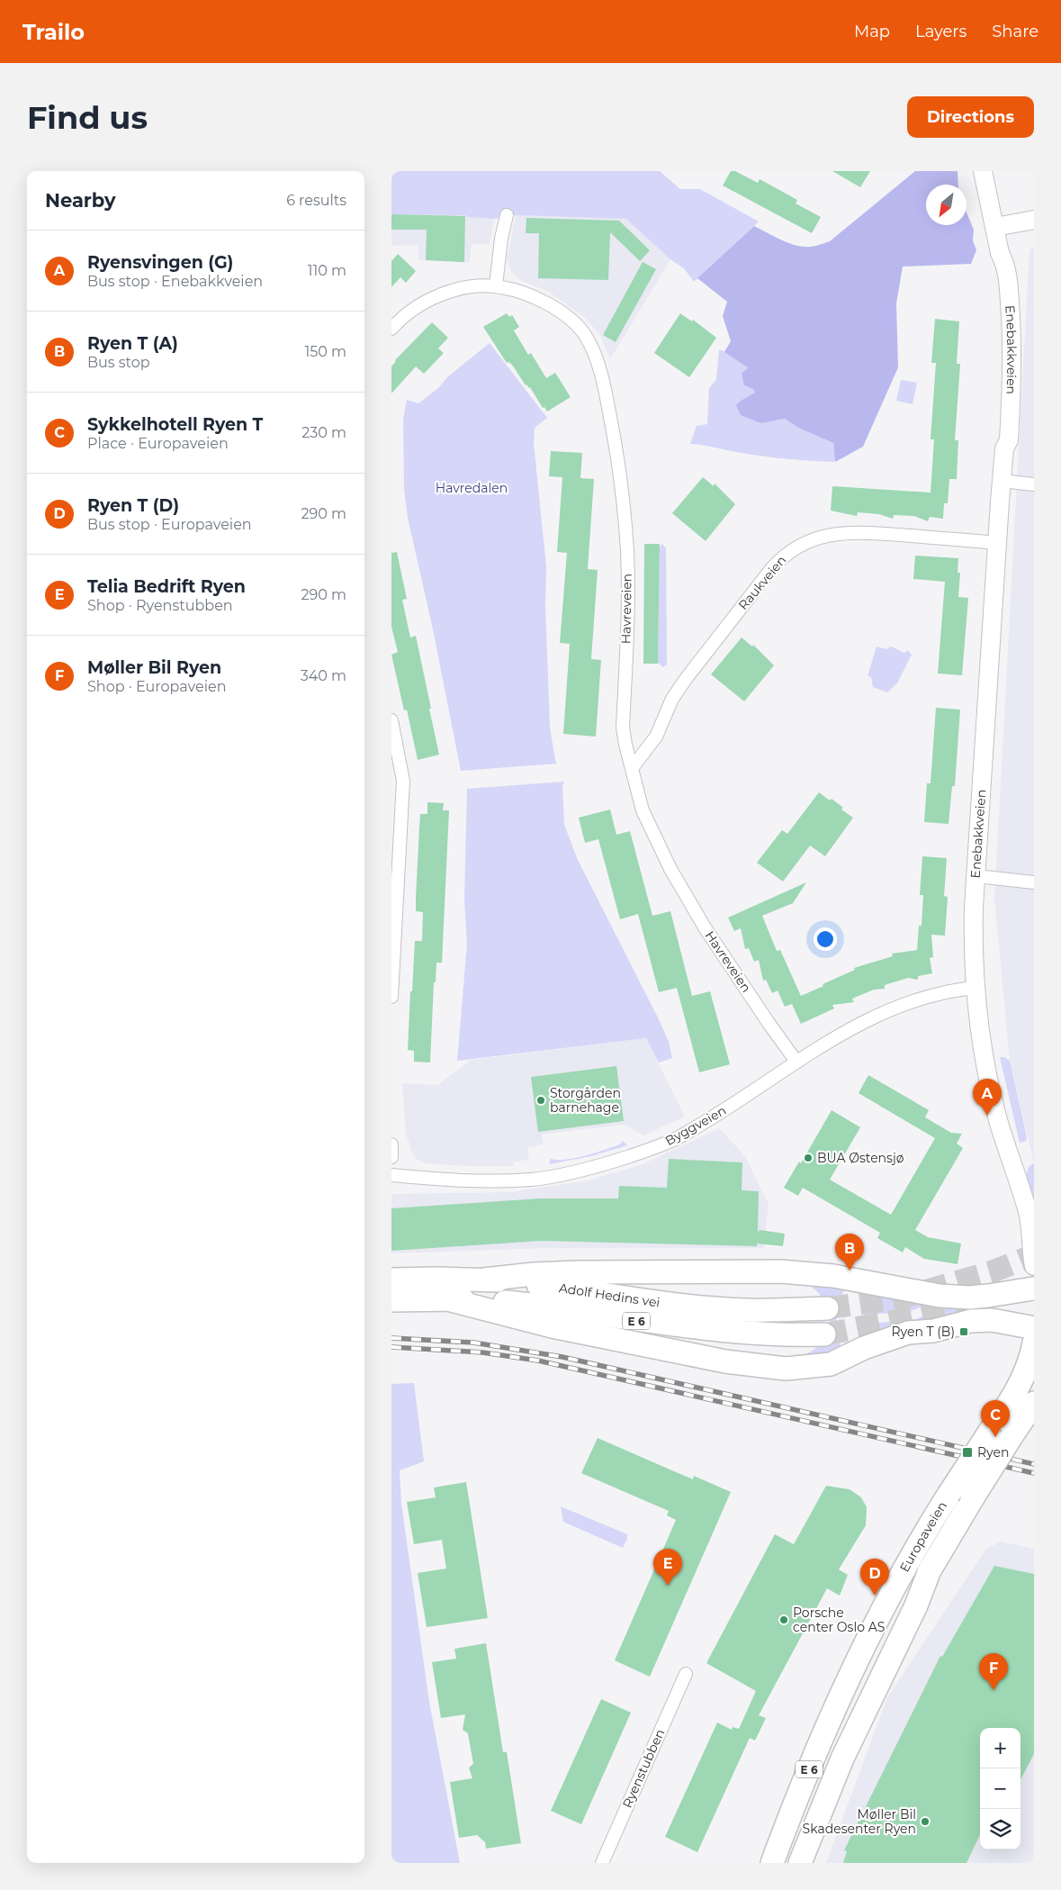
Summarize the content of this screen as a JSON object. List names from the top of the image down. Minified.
{"streets":{"highway":["Adolf Hedins vei","E 6","Europaveien"],"main road":["Enebakkveien"],"street":["Raukveien","Havreveien","Byggveien","Ryenstubben"]},"crossings":[["Enebakkveien","Raukveien"],["Enebakkveien","Byggveien"],["Raukveien","Havreveien"],["Havreveien","Byggveien"],["Adolf Hedins vei","E 6"],["E 6","Europaveien"]],"parks":["Havredalen"],"places":{"other":["Storgården barnehage","BUA Østensjø","Porsche center Oslo AS","Møller Bil Skadesenter Ryen"],"transit":["Ryen T (B)","Ryen"]},"north":"bottom left","page":{"header":"Trailo","nav":["Map","Layers","Share"],"buttons":"Directions","title":"Find us","heading":["Nearby","6 results"],"list":[{"mark":"A","name":"Ryensvingen (G)","note":"Bus stop · Enebakkveien","value":"110 m"},{"mark":"B","name":"Ryen T (A)","note":"Bus stop","value":"150 m"},{"mark":"C","name":"Sykkelhotell Ryen T","note":"Place · Europaveien","value":"230 m"},{"mark":"D","name":"Ryen T (D)","note":"Bus stop · Europaveien","value":"290 m"},{"mark":"E","name":"Telia Bedrift Ryen","note":"Shop · Ryenstubben","value":"290 m"},{"mark":"F","name":"Møller Bil Ryen","note":"Shop · Europaveien","value":"340 m"}],"pins":["A","B","C","E","D","F"],"map_buttons":["+","−"]}}
